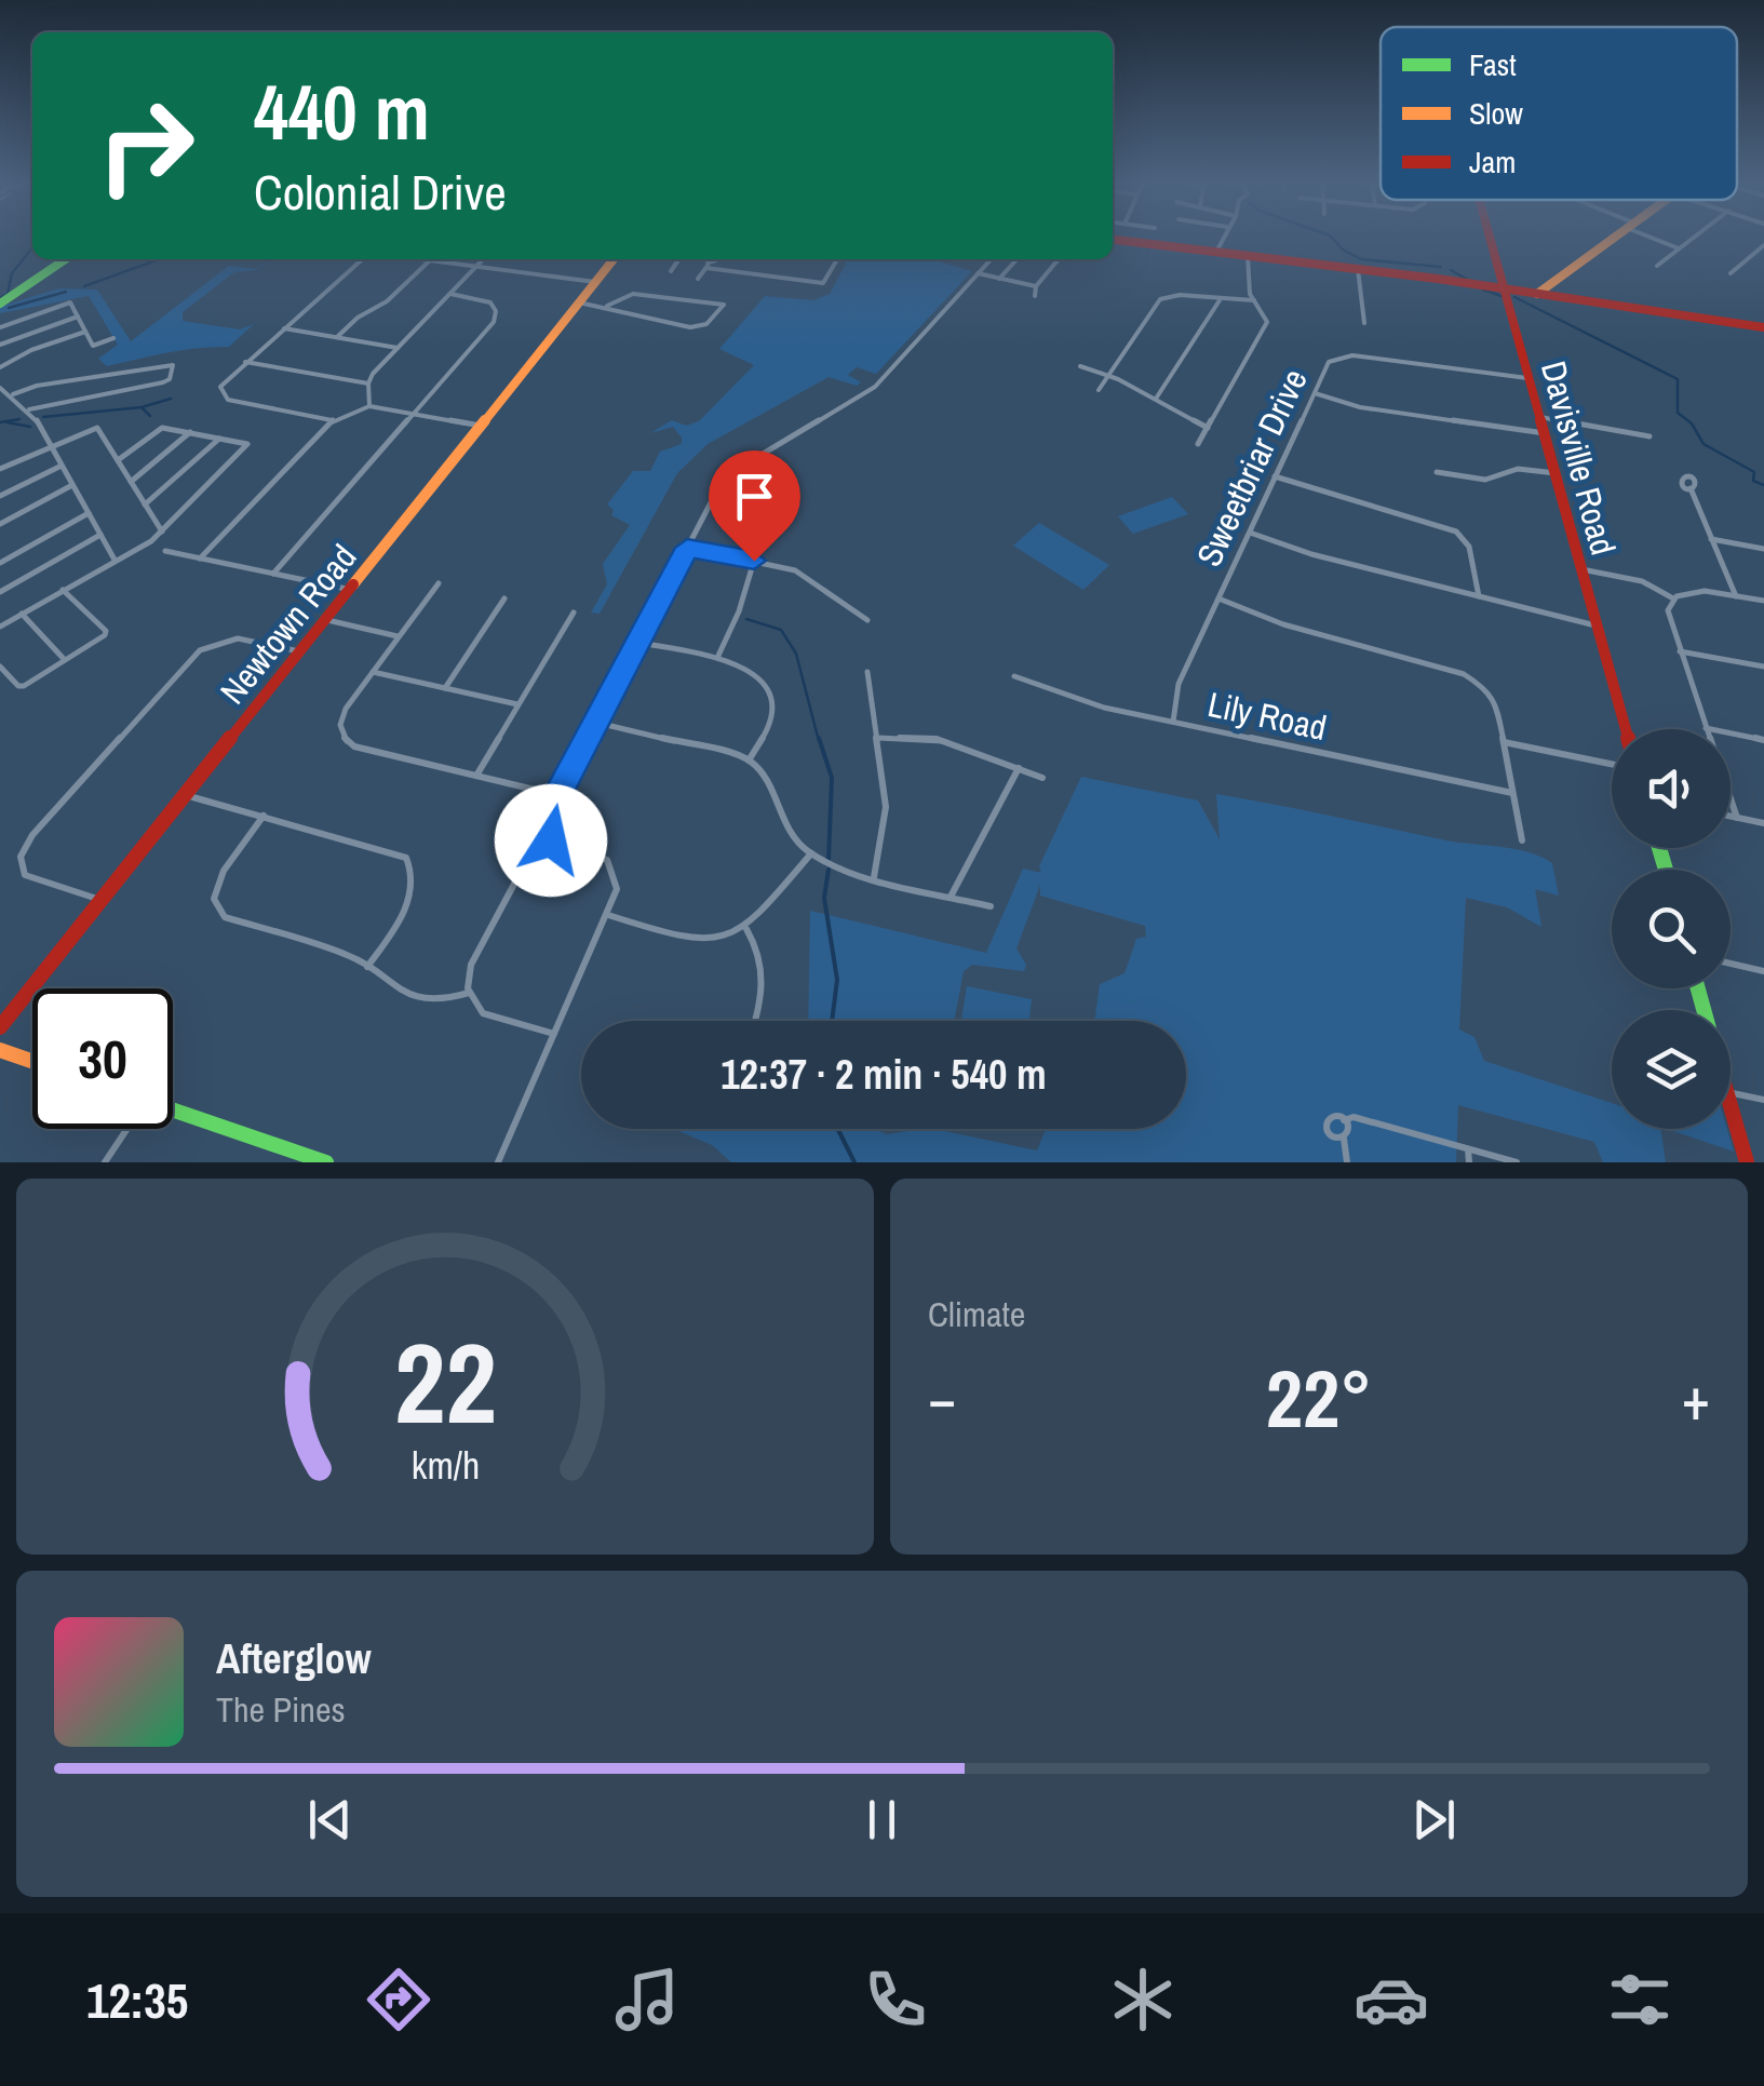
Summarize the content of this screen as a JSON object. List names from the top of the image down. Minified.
{"streets":{"street":["Davisville Road","Sweetbriar Drive","Newtown Road","Lily Road"]},"crossings":[["Davisville Road","Sweetbriar Drive"],["Sweetbriar Drive","Lily Road"]],"legend":["Fast","Slow","Jam"],"page":{"turn":["440 m","Colonial Drive"],"limit":"30","trip":"12:37 · 2 min · 540 m","tile":"Climate","heat":["−","22°","+"],"song":["Afterglow","The Pines"],"tabs":"12:35","gauge":["22","km/h"]}}
